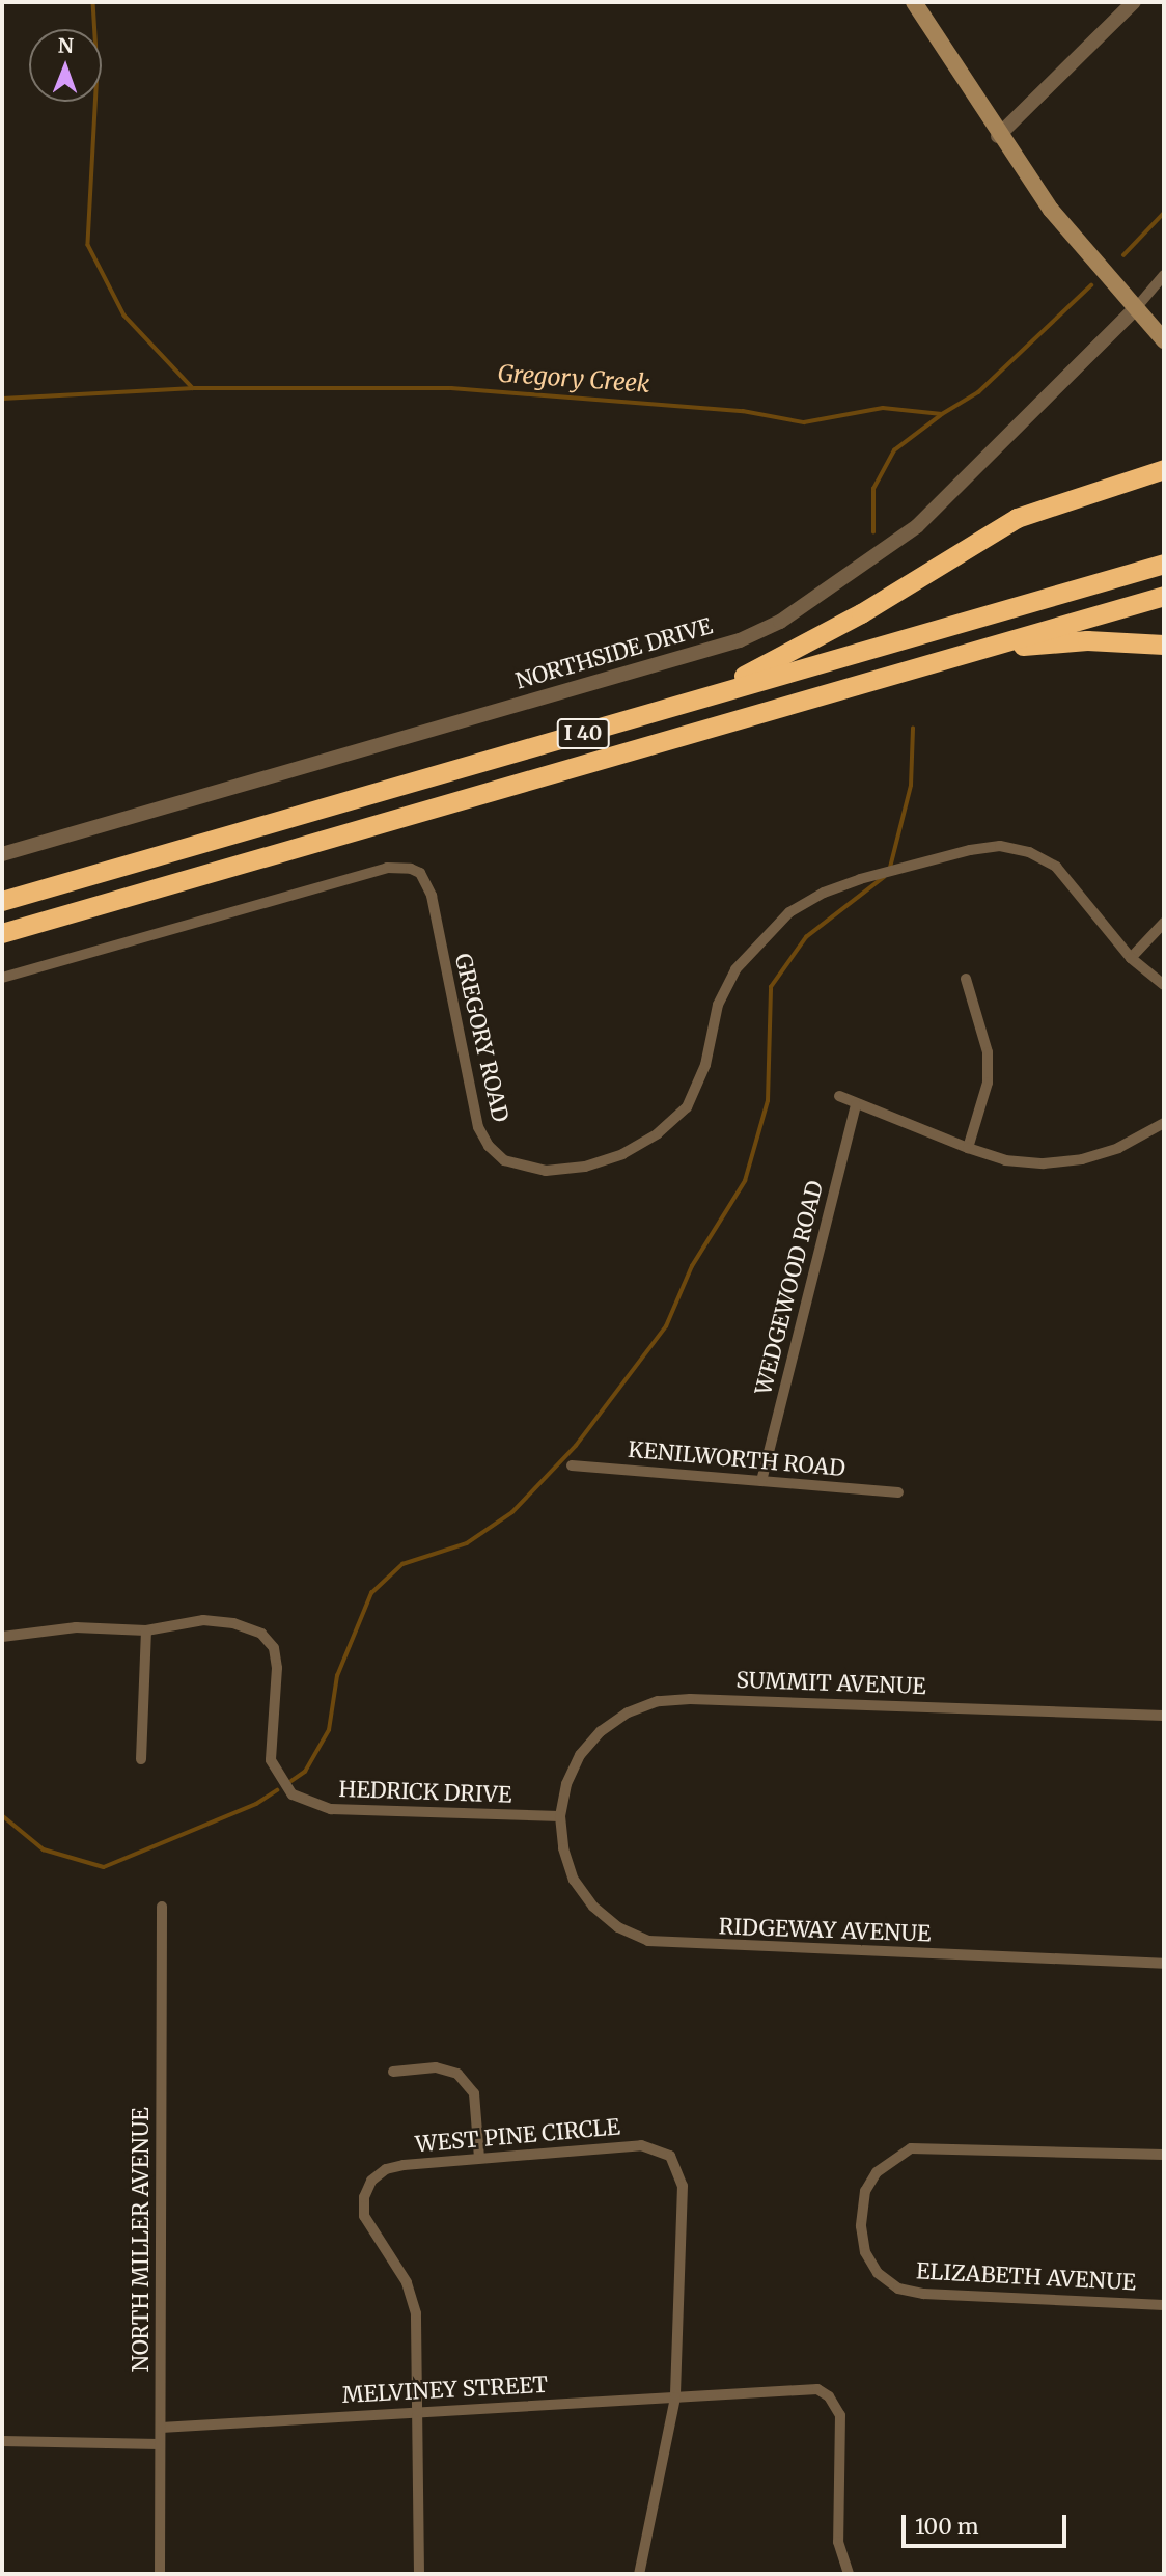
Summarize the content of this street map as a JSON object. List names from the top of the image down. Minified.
{"streets":{"highway":["I 40"],"street":["NORTHSIDE DRIVE","GREGORY ROAD","WEDGEWOOD ROAD","KENILWORTH ROAD","SUMMIT AVENUE","HEDRICK DRIVE","RIDGEWAY AVENUE","WEST PINE CIRCLE","NORTH MILLER AVENUE","ELIZABETH AVENUE","MELVINEY STREET"]},"crossings":[["WEDGEWOOD ROAD","KENILWORTH ROAD"],["SUMMIT AVENUE","HEDRICK DRIVE"],["SUMMIT AVENUE","RIDGEWAY AVENUE"],["HEDRICK DRIVE","RIDGEWAY AVENUE"],["WEST PINE CIRCLE","MELVINEY STREET"],["NORTH MILLER AVENUE","MELVINEY STREET"]],"water":["Gregory Creek"],"scale_bar":"100 m","north":"top"}
